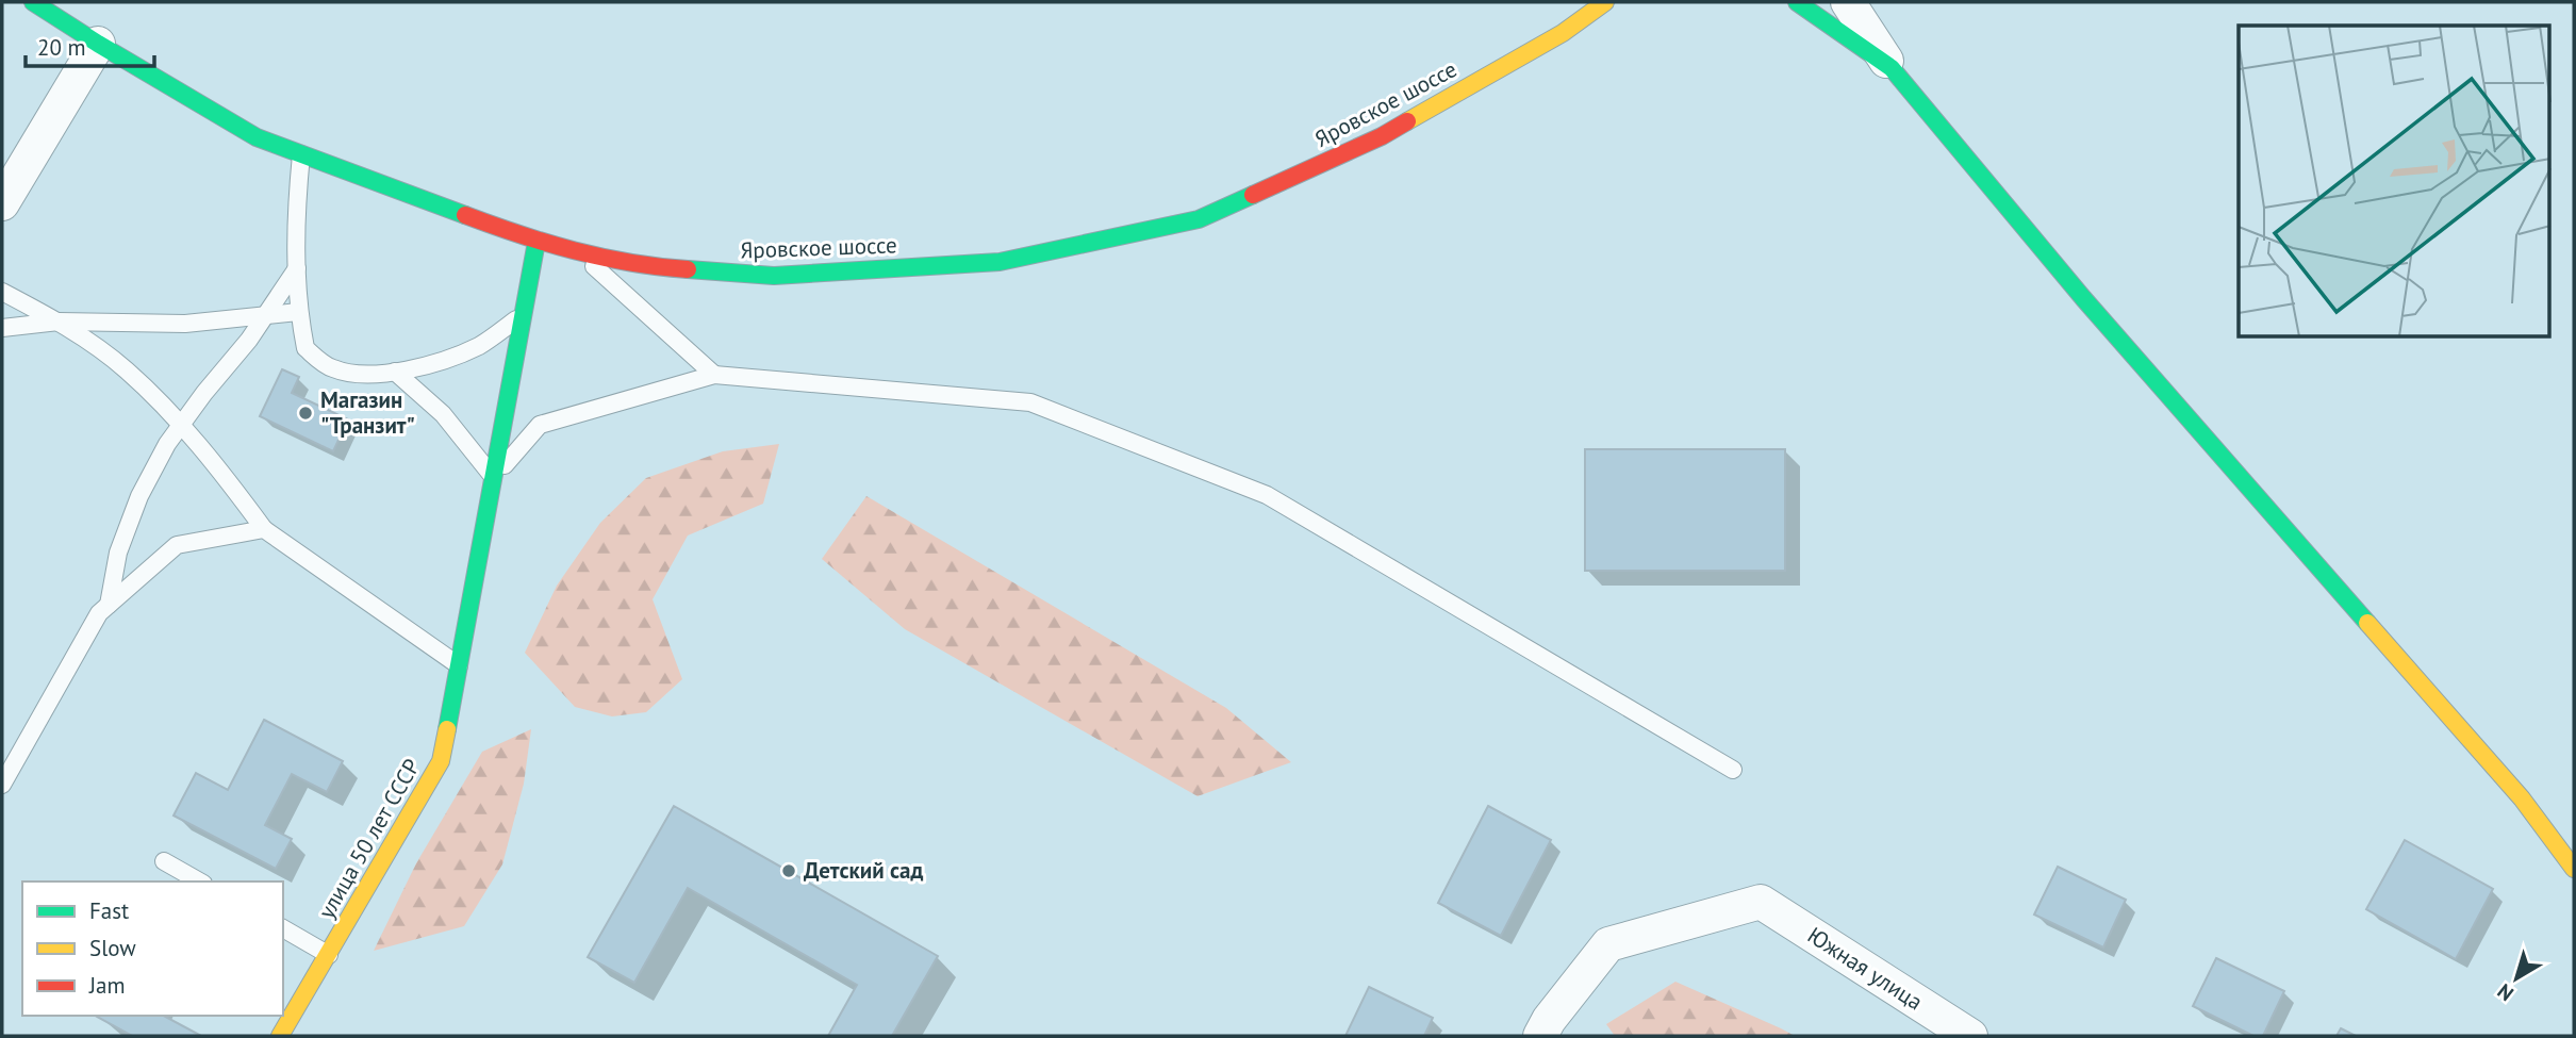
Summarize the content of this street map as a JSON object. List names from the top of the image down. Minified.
{"streets":{"street":["Яровское шоссе","улица 50 лет СССР","Южная улица"]},"crossings":[["Яровское шоссе","улица 50 лет СССР"]],"places":["Магазин \"Транзит\"","Детский сад"],"legend":["Fast","Slow","Jam"],"scale_bar":"20 m","north":"bottom left"}
